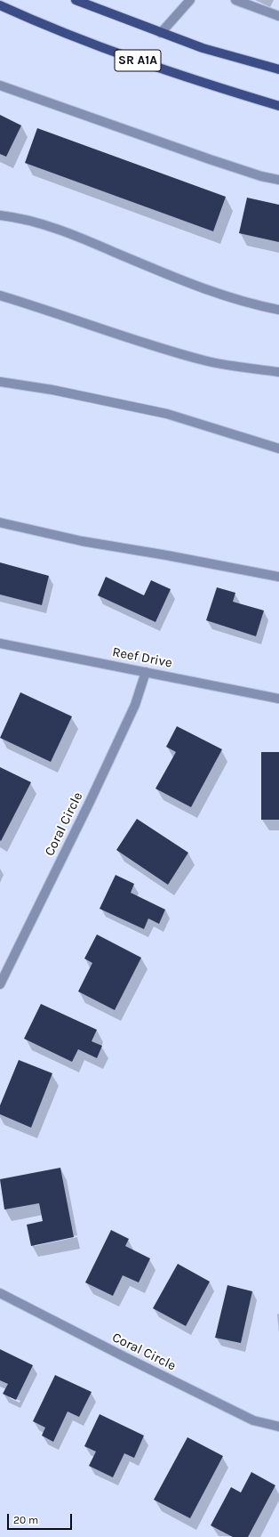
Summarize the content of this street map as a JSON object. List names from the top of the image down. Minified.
{"streets":{"main road":["SR A1A"],"street":["Reef Drive","Coral Circle"]},"crossings":[["Reef Drive","Coral Circle"]],"scale_bar":"20 m"}
